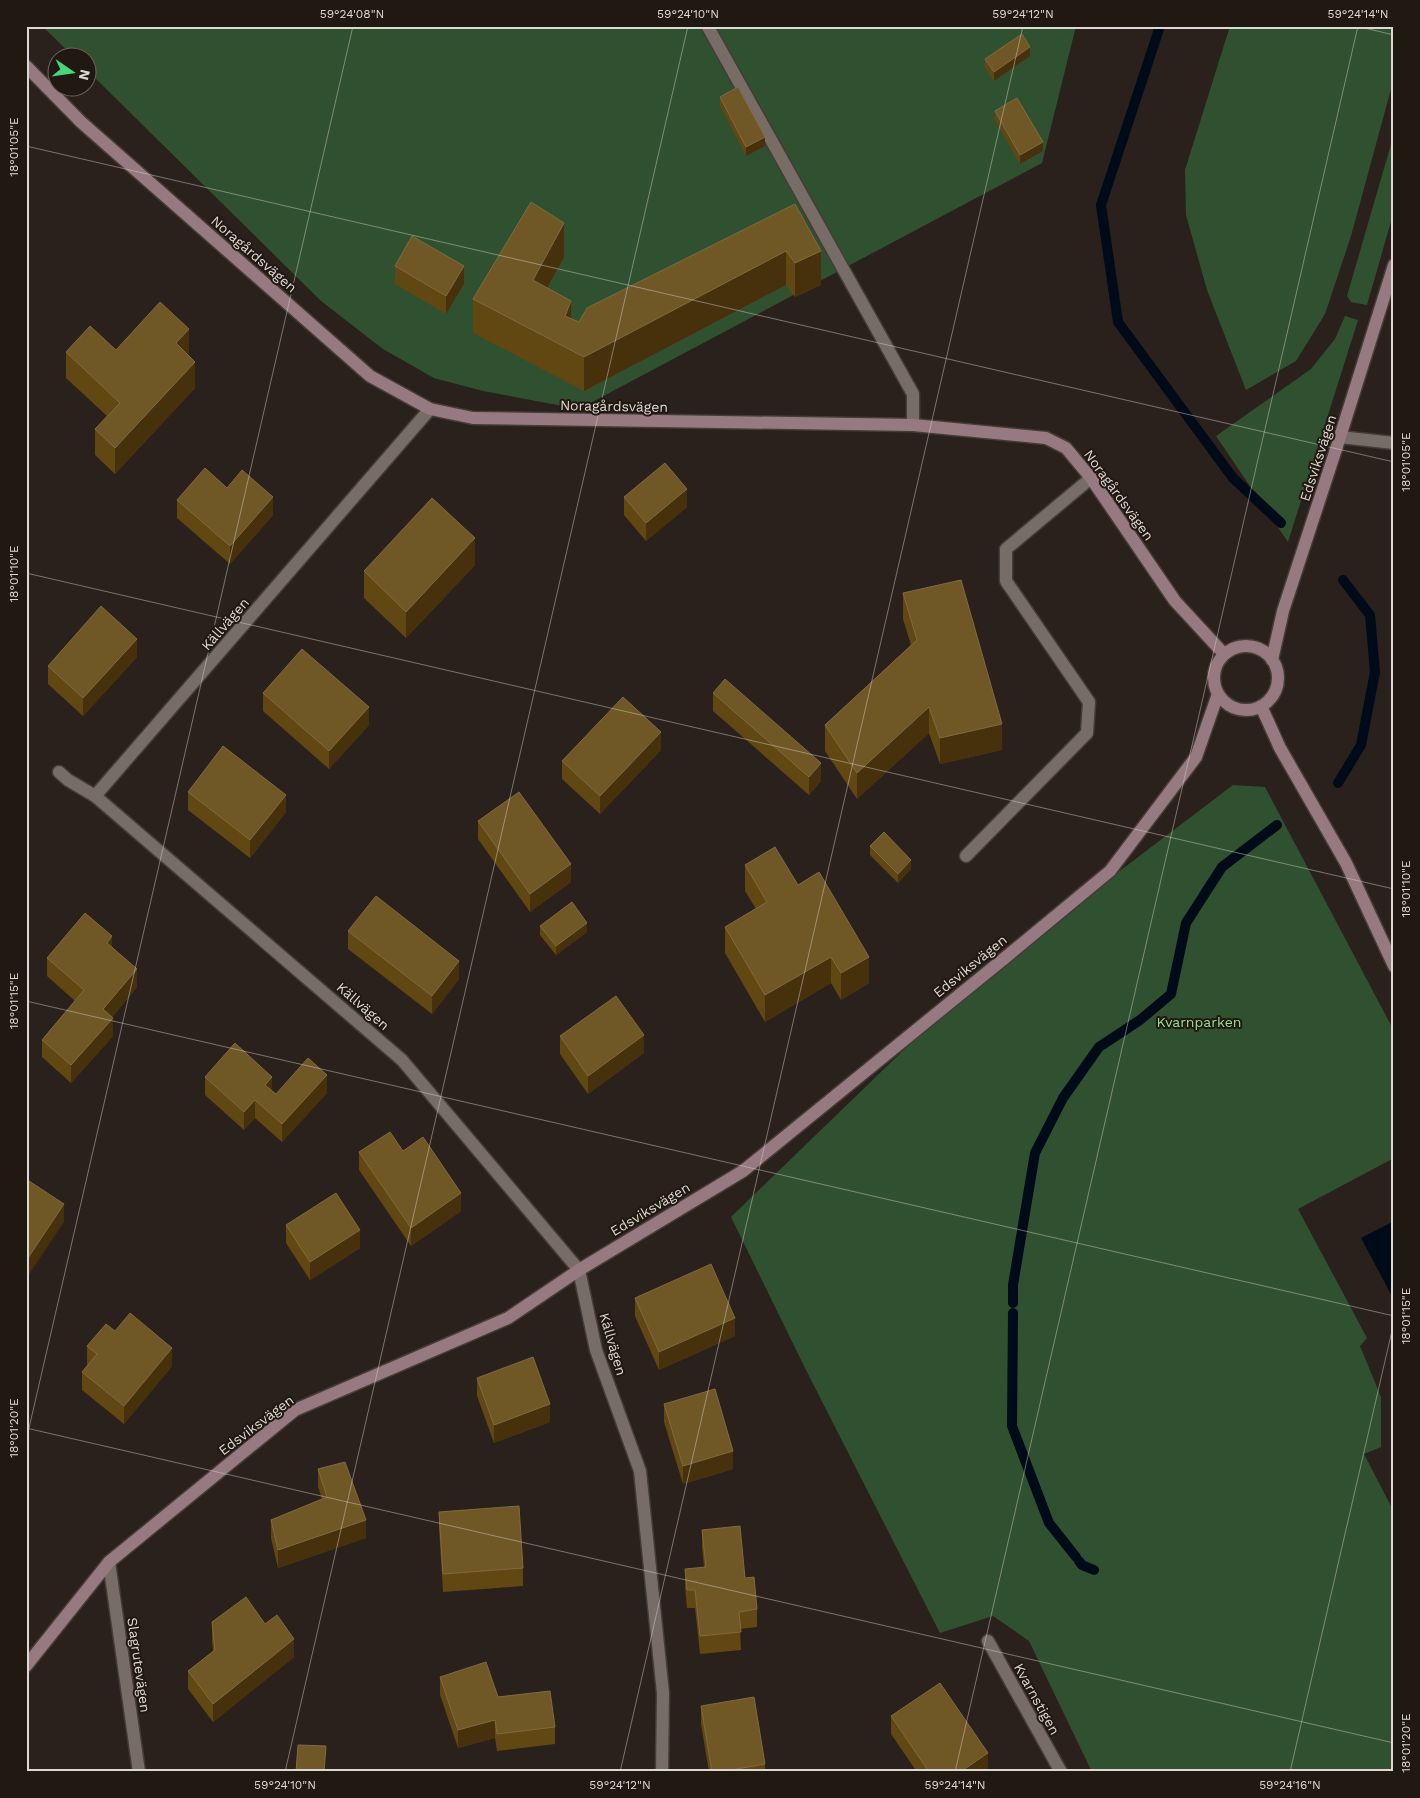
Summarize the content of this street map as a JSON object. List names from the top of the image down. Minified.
{"streets":{"street":["Noragårdsvägen","Edsviksvägen","Källvägen","Slagrutevägen","Kvarnstigen"]},"crossings":[["Noragårdsvägen","Edsviksvägen"],["Noragårdsvägen","Källvägen"],["Edsviksvägen","Källvägen"],["Edsviksvägen","Slagrutevägen"]],"parks":["Kvarnparken"],"north":"right","coordinates":["59°24'08\"N","59°24'10\"N","59°24'12\"N","59°24'14\"N","18°01'05\"E","18°01'10\"E","18°01'15\"E","18°01'20\"E","59°24'16\"N"]}
